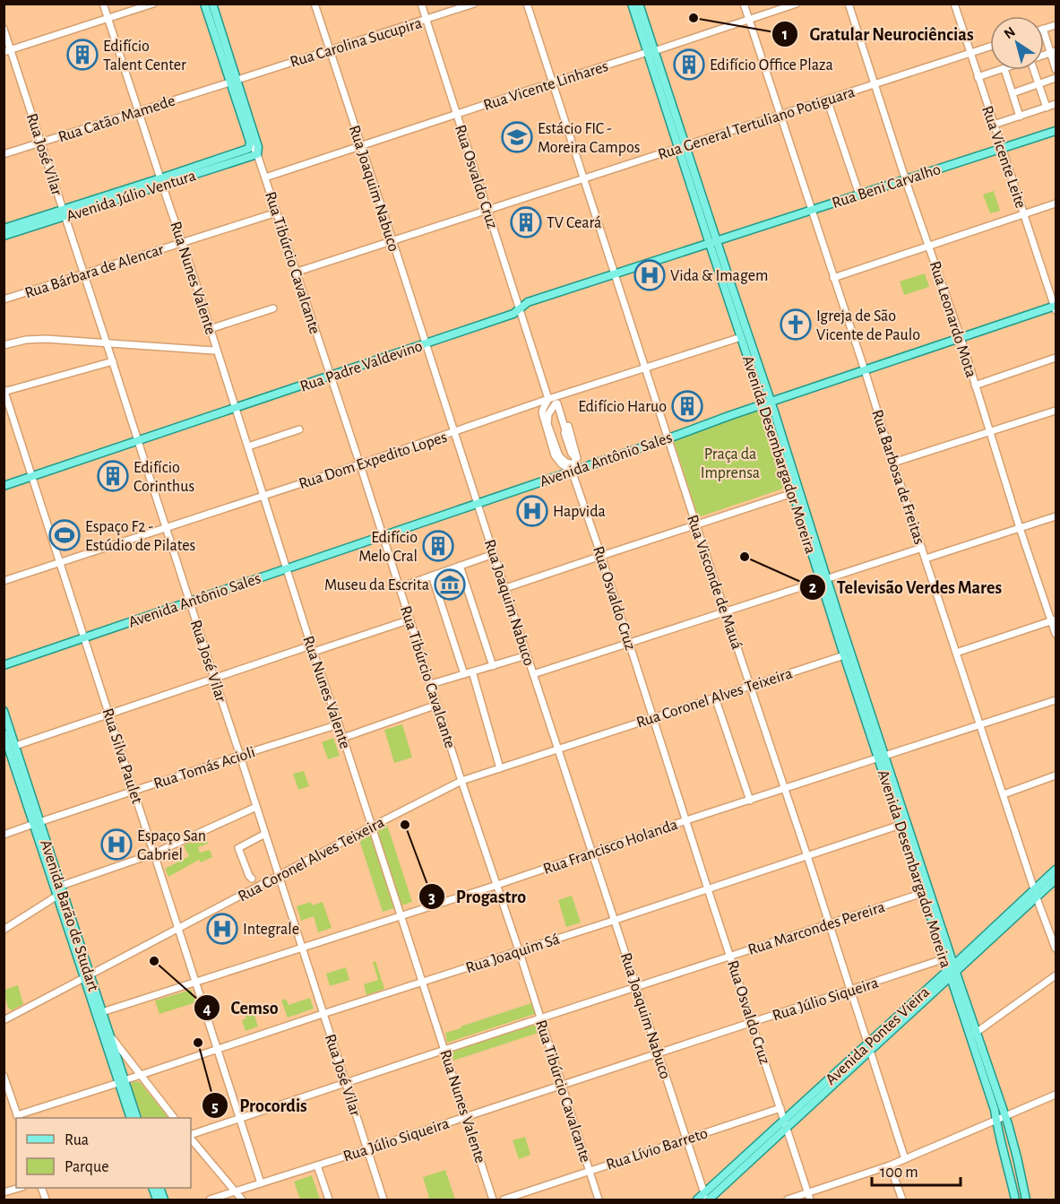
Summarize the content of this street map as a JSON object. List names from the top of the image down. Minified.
{"streets":{"main road":["Rua Beni Carvalho","Avenida Júlio Ventura","Rua Tibúrcio Cavalcante","Rua Padre Valdevino","Avenida Desembargador Moreira","Avenida Antônio Sales","Avenida Barão de Studart","Avenida Pontes Vieira"],"street":["Rua Carolina Sucupira","Rua Vicente Linhares","Rua Catão Mamede","Rua General Tertuliano Potiguara","Rua José Vilar","Rua Vicente Leite","Rua Osvaldo Cruz","Rua Joaquim Nabuco","Rua Bárbara de Alencar","Rua Nunes Valente","Rua Leonardo Mota","Rua Dom Expedito Lopes","Rua Barbosa de Freitas","Rua Visconde de Mauá","Rua Coronel Alves Teixeira","Rua Silva Paulet","Rua Tomás Acioli","Rua Francisco Holanda","Rua Marcondes Pereira","Rua Joaquim Sá","Rua Júlio Siqueira","Rua Lívio Barreto"]},"crossings":[["Rua Carolina Sucupira","Rua Catão Mamede"],["Rua Carolina Sucupira","Rua Osvaldo Cruz"],["Rua Carolina Sucupira","Rua Joaquim Nabuco"],["Rua Carolina Sucupira","Rua Tibúrcio Cavalcante"],["Rua Vicente Linhares","Rua Osvaldo Cruz"],["Rua Vicente Linhares","Rua Joaquim Nabuco"],["Rua Vicente Linhares","Rua Tibúrcio Cavalcante"],["Rua Vicente Linhares","Avenida Desembargador Moreira"],["Rua Vicente Linhares","Rua Barbosa de Freitas"],["Rua Vicente Linhares","Rua Visconde de Mauá"],["Rua Catão Mamede","Rua José Vilar"],["Rua Catão Mamede","Rua Tibúrcio Cavalcante"],["Rua Catão Mamede","Rua Nunes Valente"],["Rua General Tertuliano Potiguara","Rua Vicente Leite"],["Rua General Tertuliano Potiguara","Rua Osvaldo Cruz"],["Rua General Tertuliano Potiguara","Rua Joaquim Nabuco"],["Rua General Tertuliano Potiguara","Rua Tibúrcio Cavalcante"],["Rua General Tertuliano Potiguara","Rua Leonardo Mota"],["Rua General Tertuliano Potiguara","Avenida Desembargador Moreira"],["Rua General Tertuliano Potiguara","Rua Barbosa de Freitas"],["Rua General Tertuliano Potiguara","Rua Visconde de Mauá"],["Rua José Vilar","Avenida Júlio Ventura"],["Rua José Vilar","Rua Bárbara de Alencar"],["Rua José Vilar","Rua Padre Valdevino"],["Rua José Vilar","Avenida Antônio Sales"],["Rua José Vilar","Rua Dom Expedito Lopes"],["Rua José Vilar","Rua Coronel Alves Teixeira"],["Rua José Vilar","Rua Tomás Acioli"],["Rua José Vilar","Rua Francisco Holanda"],["Rua José Vilar","Rua Marcondes Pereira"],["Rua José Vilar","Rua Joaquim Sá"],["Rua José Vilar","Rua Júlio Siqueira"],["Rua Vicente Leite","Rua Beni Carvalho"],["Rua Vicente Leite","Avenida Antônio Sales"],["Rua Osvaldo Cruz","Rua Padre Valdevino"],["Rua Osvaldo Cruz","Avenida Antônio Sales"],["Rua Osvaldo Cruz","Rua Dom Expedito Lopes"],["Rua Osvaldo Cruz","Rua Coronel Alves Teixeira"],["Rua Osvaldo Cruz","Rua Francisco Holanda"],["Rua Osvaldo Cruz","Rua Marcondes Pereira"],["Rua Osvaldo Cruz","Rua Joaquim Sá"],["Rua Osvaldo Cruz","Rua Júlio Siqueira"],["Rua Osvaldo Cruz","Avenida Pontes Vieira"],["Rua Osvaldo Cruz","Rua Lívio Barreto"],["Rua Beni Carvalho","Rua Leonardo Mota"],["Rua Beni Carvalho","Rua Padre Valdevino"],["Rua Beni Carvalho","Avenida Desembargador Moreira"],["Rua Beni Carvalho","Rua Barbosa de Freitas"],["Rua Joaquim Nabuco","Rua Padre Valdevino"],["Rua Joaquim Nabuco","Avenida Antônio Sales"],["Rua Joaquim Nabuco","Rua Dom Expedito Lopes"],["Rua Joaquim Nabuco","Rua Coronel Alves Teixeira"],["Rua Joaquim Nabuco","Rua Francisco Holanda"],["Rua Joaquim Nabuco","Rua Marcondes Pereira"],["Rua Joaquim Nabuco","Rua Joaquim Sá"],["Rua Joaquim Nabuco","Rua Júlio Siqueira"],["Rua Joaquim Nabuco","Avenida Pontes Vieira"],["Rua Joaquim Nabuco","Rua Lívio Barreto"],["Avenida Júlio Ventura","Rua Tibúrcio Cavalcante"],["Avenida Júlio Ventura","Rua Nunes Valente"],["Rua Tibúrcio Cavalcante","Rua Bárbara de Alencar"],["Rua Tibúrcio Cavalcante","Rua Padre Valdevino"],["Rua Tibúrcio Cavalcante","Avenida Antônio Sales"],["Rua Tibúrcio Cavalcante","Rua Dom Expedito Lopes"],["Rua Tibúrcio Cavalcante","Rua Coronel Alves Teixeira"],["Rua Tibúrcio Cavalcante","Rua Francisco Holanda"],["Rua Tibúrcio Cavalcante","Rua Marcondes Pereira"],["Rua Tibúrcio Cavalcante","Rua Joaquim Sá"],["Rua Tibúrcio Cavalcante","Rua Júlio Siqueira"],["Rua Tibúrcio Cavalcante","Rua Lívio Barreto"],["Rua Bárbara de Alencar","Rua Nunes Valente"],["Rua Nunes Valente","Rua Padre Valdevino"],["Rua Nunes Valente","Avenida Antônio Sales"],["Rua Nunes Valente","Rua Dom Expedito Lopes"],["Rua Nunes Valente","Rua Coronel Alves Teixeira"],["Rua Nunes Valente","Rua Tomás Acioli"],["Rua Nunes Valente","Rua Francisco Holanda"],["Rua Nunes Valente","Rua Marcondes Pereira"],["Rua Nunes Valente","Rua Joaquim Sá"],["Rua Nunes Valente","Rua Júlio Siqueira"],["Rua Leonardo Mota","Avenida Antônio Sales"],["Rua Padre Valdevino","Avenida Desembargador Moreira"],["Rua Padre Valdevino","Rua Visconde de Mauá"],["Rua Padre Valdevino","Rua Silva Paulet"],["Avenida Desembargador Moreira","Avenida Antônio Sales"],["Avenida Desembargador Moreira","Rua Dom Expedito Lopes"],["Avenida Desembargador Moreira","Rua Coronel Alves Teixeira"],["Avenida Desembargador Moreira","Rua Francisco Holanda"],["Avenida Desembargador Moreira","Rua Marcondes Pereira"],["Avenida Desembargador Moreira","Rua Joaquim Sá"],["Avenida Desembargador Moreira","Rua Júlio Siqueira"],["Avenida Desembargador Moreira","Avenida Pontes Vieira"],["Avenida Antônio Sales","Rua Barbosa de Freitas"],["Avenida Antônio Sales","Rua Visconde de Mauá"],["Avenida Antônio Sales","Rua Silva Paulet"],["Rua Dom Expedito Lopes","Rua Visconde de Mauá"],["Rua Dom Expedito Lopes","Rua Silva Paulet"],["Rua Barbosa de Freitas","Rua Francisco Holanda"],["Rua Barbosa de Freitas","Avenida Pontes Vieira"],["Rua Visconde de Mauá","Rua Coronel Alves Teixeira"],["Rua Visconde de Mauá","Rua Francisco Holanda"],["Rua Visconde de Mauá","Rua Marcondes Pereira"],["Rua Visconde de Mauá","Rua Joaquim Sá"],["Rua Visconde de Mauá","Rua Júlio Siqueira"],["Rua Visconde de Mauá","Avenida Pontes Vieira"],["Rua Coronel Alves Teixeira","Rua Silva Paulet"],["Rua Coronel Alves Teixeira","Avenida Barão de Studart"],["Rua Silva Paulet","Rua Tomás Acioli"],["Rua Silva Paulet","Rua Francisco Holanda"],["Rua Silva Paulet","Rua Marcondes Pereira"],["Rua Silva Paulet","Rua Joaquim Sá"],["Rua Silva Paulet","Rua Júlio Siqueira"],["Rua Tomás Acioli","Avenida Barão de Studart"],["Rua Francisco Holanda","Avenida Barão de Studart"],["Avenida Barão de Studart","Rua Joaquim Sá"]],"parks":["Praça da Imprensa"],"places":{"other":["Gratular Neurociências","Televisão Verdes Mares","Progastro","Cemso","Procordis"],"building":["Edifício Talent Center","Edifício Office Plaza","TV Ceará","Edifício Haruo","Edifício Corinthus","Edifício Melo Cral"],"school or university":["Estácio FIC - Moreira Campos"],"hospital":["Vida & Imagem","Hapvida","Espaço San Gabriel","Integrale"],"church":["Igreja de São Vicente de Paulo"],"sports":["Espaço F2 - Estúdio de Pilates"],"museum":["Museu da Escrita"]},"legend":["Rua","Parque"],"scale_bar":"100 m","north":"top left"}
